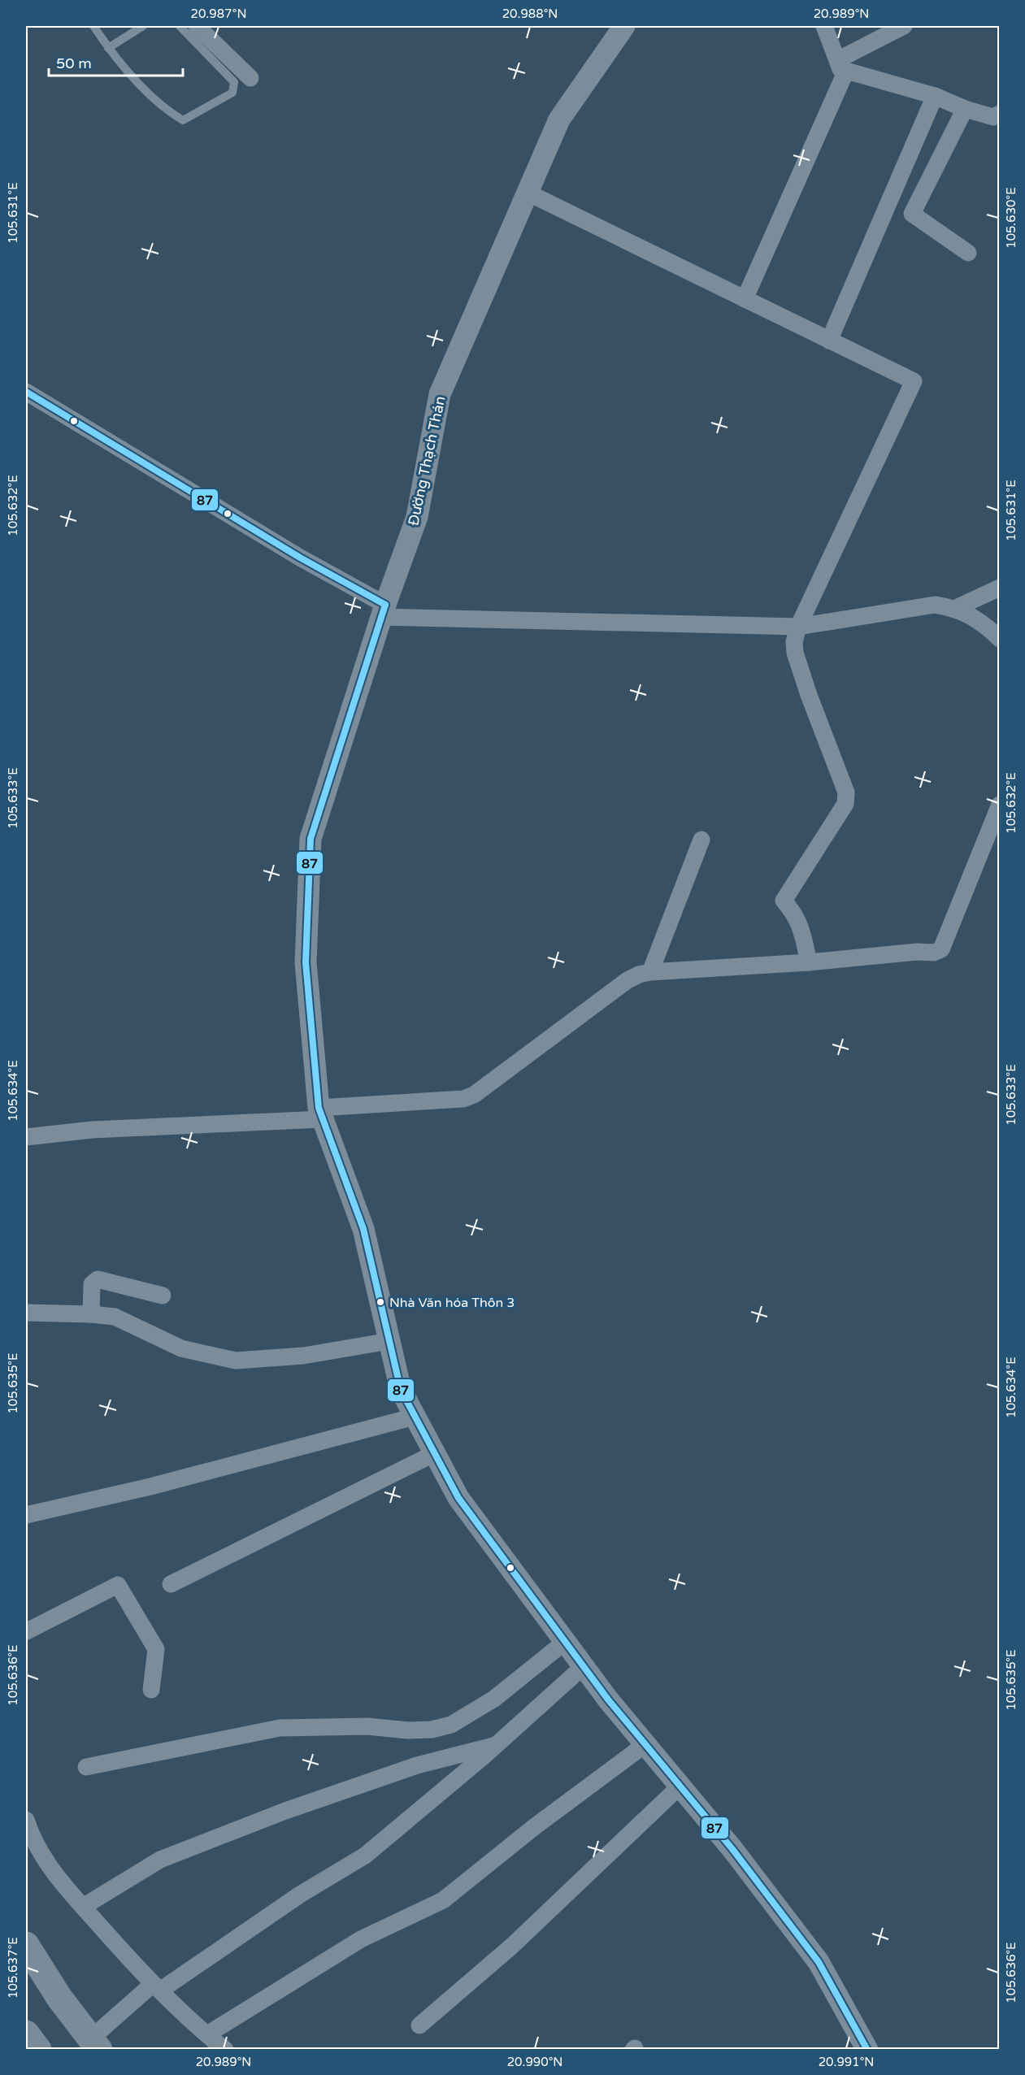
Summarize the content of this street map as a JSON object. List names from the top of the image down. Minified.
{"streets":{"street":["Đường Thạch Thán"]},"places":["Nhà Văn hóa Thôn 3"],"lines":["transit line 87"],"scale_bar":"50 m","coordinates":["20.987°N","20.988°N","20.989°N","105.631°E","105.630°E","105.632°E","105.633°E","105.634°E","105.635°E","105.636°E","105.637°E","20.990°N","20.991°N"]}
